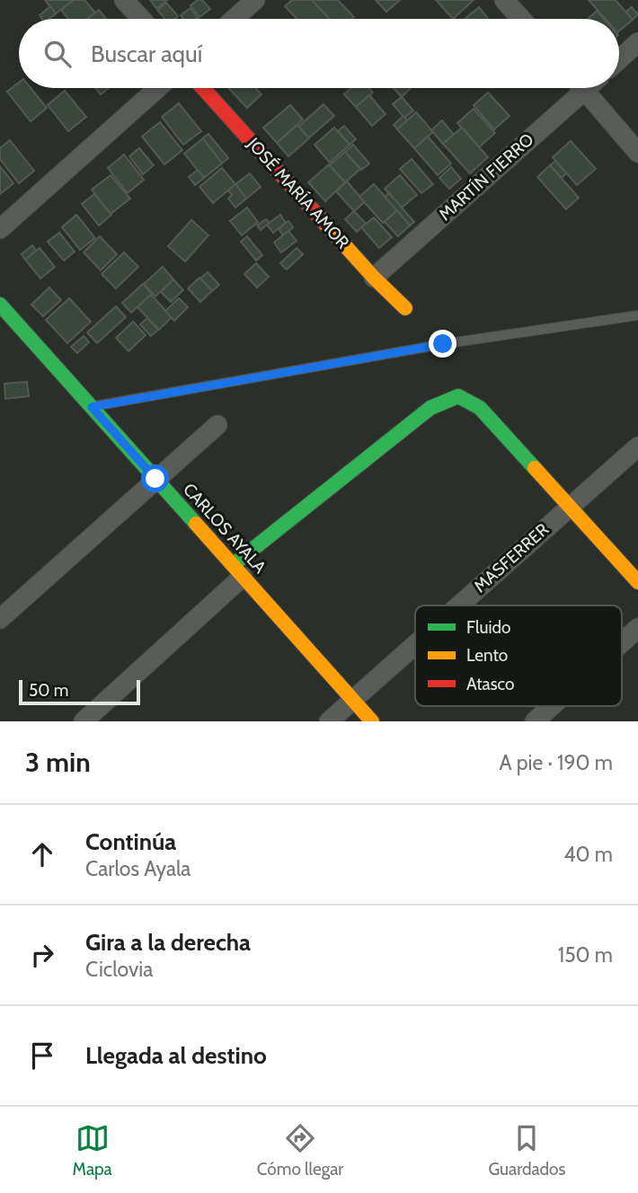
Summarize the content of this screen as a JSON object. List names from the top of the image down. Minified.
{"streets":{"street":["MARTÍN FIERRO","JOSÉ MARÍA AMOR","CARLOS AYALA","MASFERRER"]},"crossings":[["MARTÍN FIERRO","JOSÉ MARÍA AMOR"],["CARLOS AYALA","MASFERRER"]],"legend":["Fluido","Lento","Atasco"],"scale_bar":"50 m","page":{"search":"Buscar aquí","scale":"50 m","heading":["3 min","A pie · 190 m"],"list":[["Continúa","Carlos Ayala","40 m"],["Gira a la derecha","Ciclovia","150 m"],"Llegada al destino"],"nav":["Mapa","Cómo llegar","Guardados"]}}
